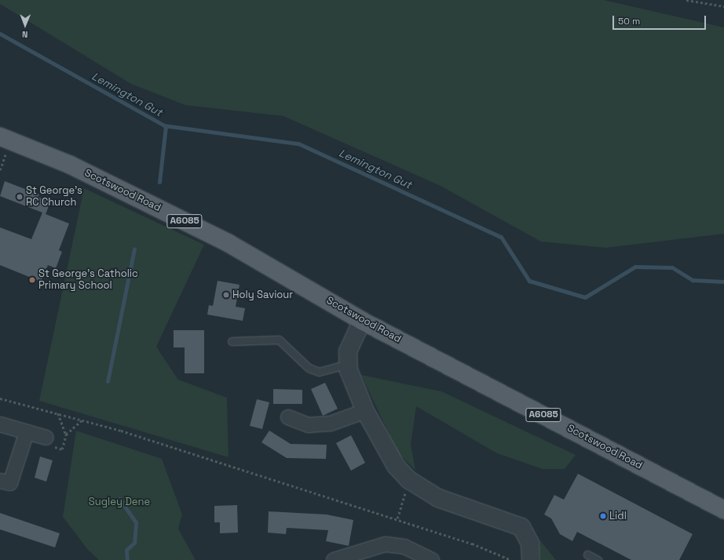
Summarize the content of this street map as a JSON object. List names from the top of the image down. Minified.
{"streets":{"main road":["Scotswood Road","A6085"]},"water":["Lemington Gut"],"parks":["Sugley Dene"],"places":["St George's RC Church","St George's Catholic Primary School","Holy Saviour","Lidl"],"scale_bar":"50 m","north":"bottom"}
